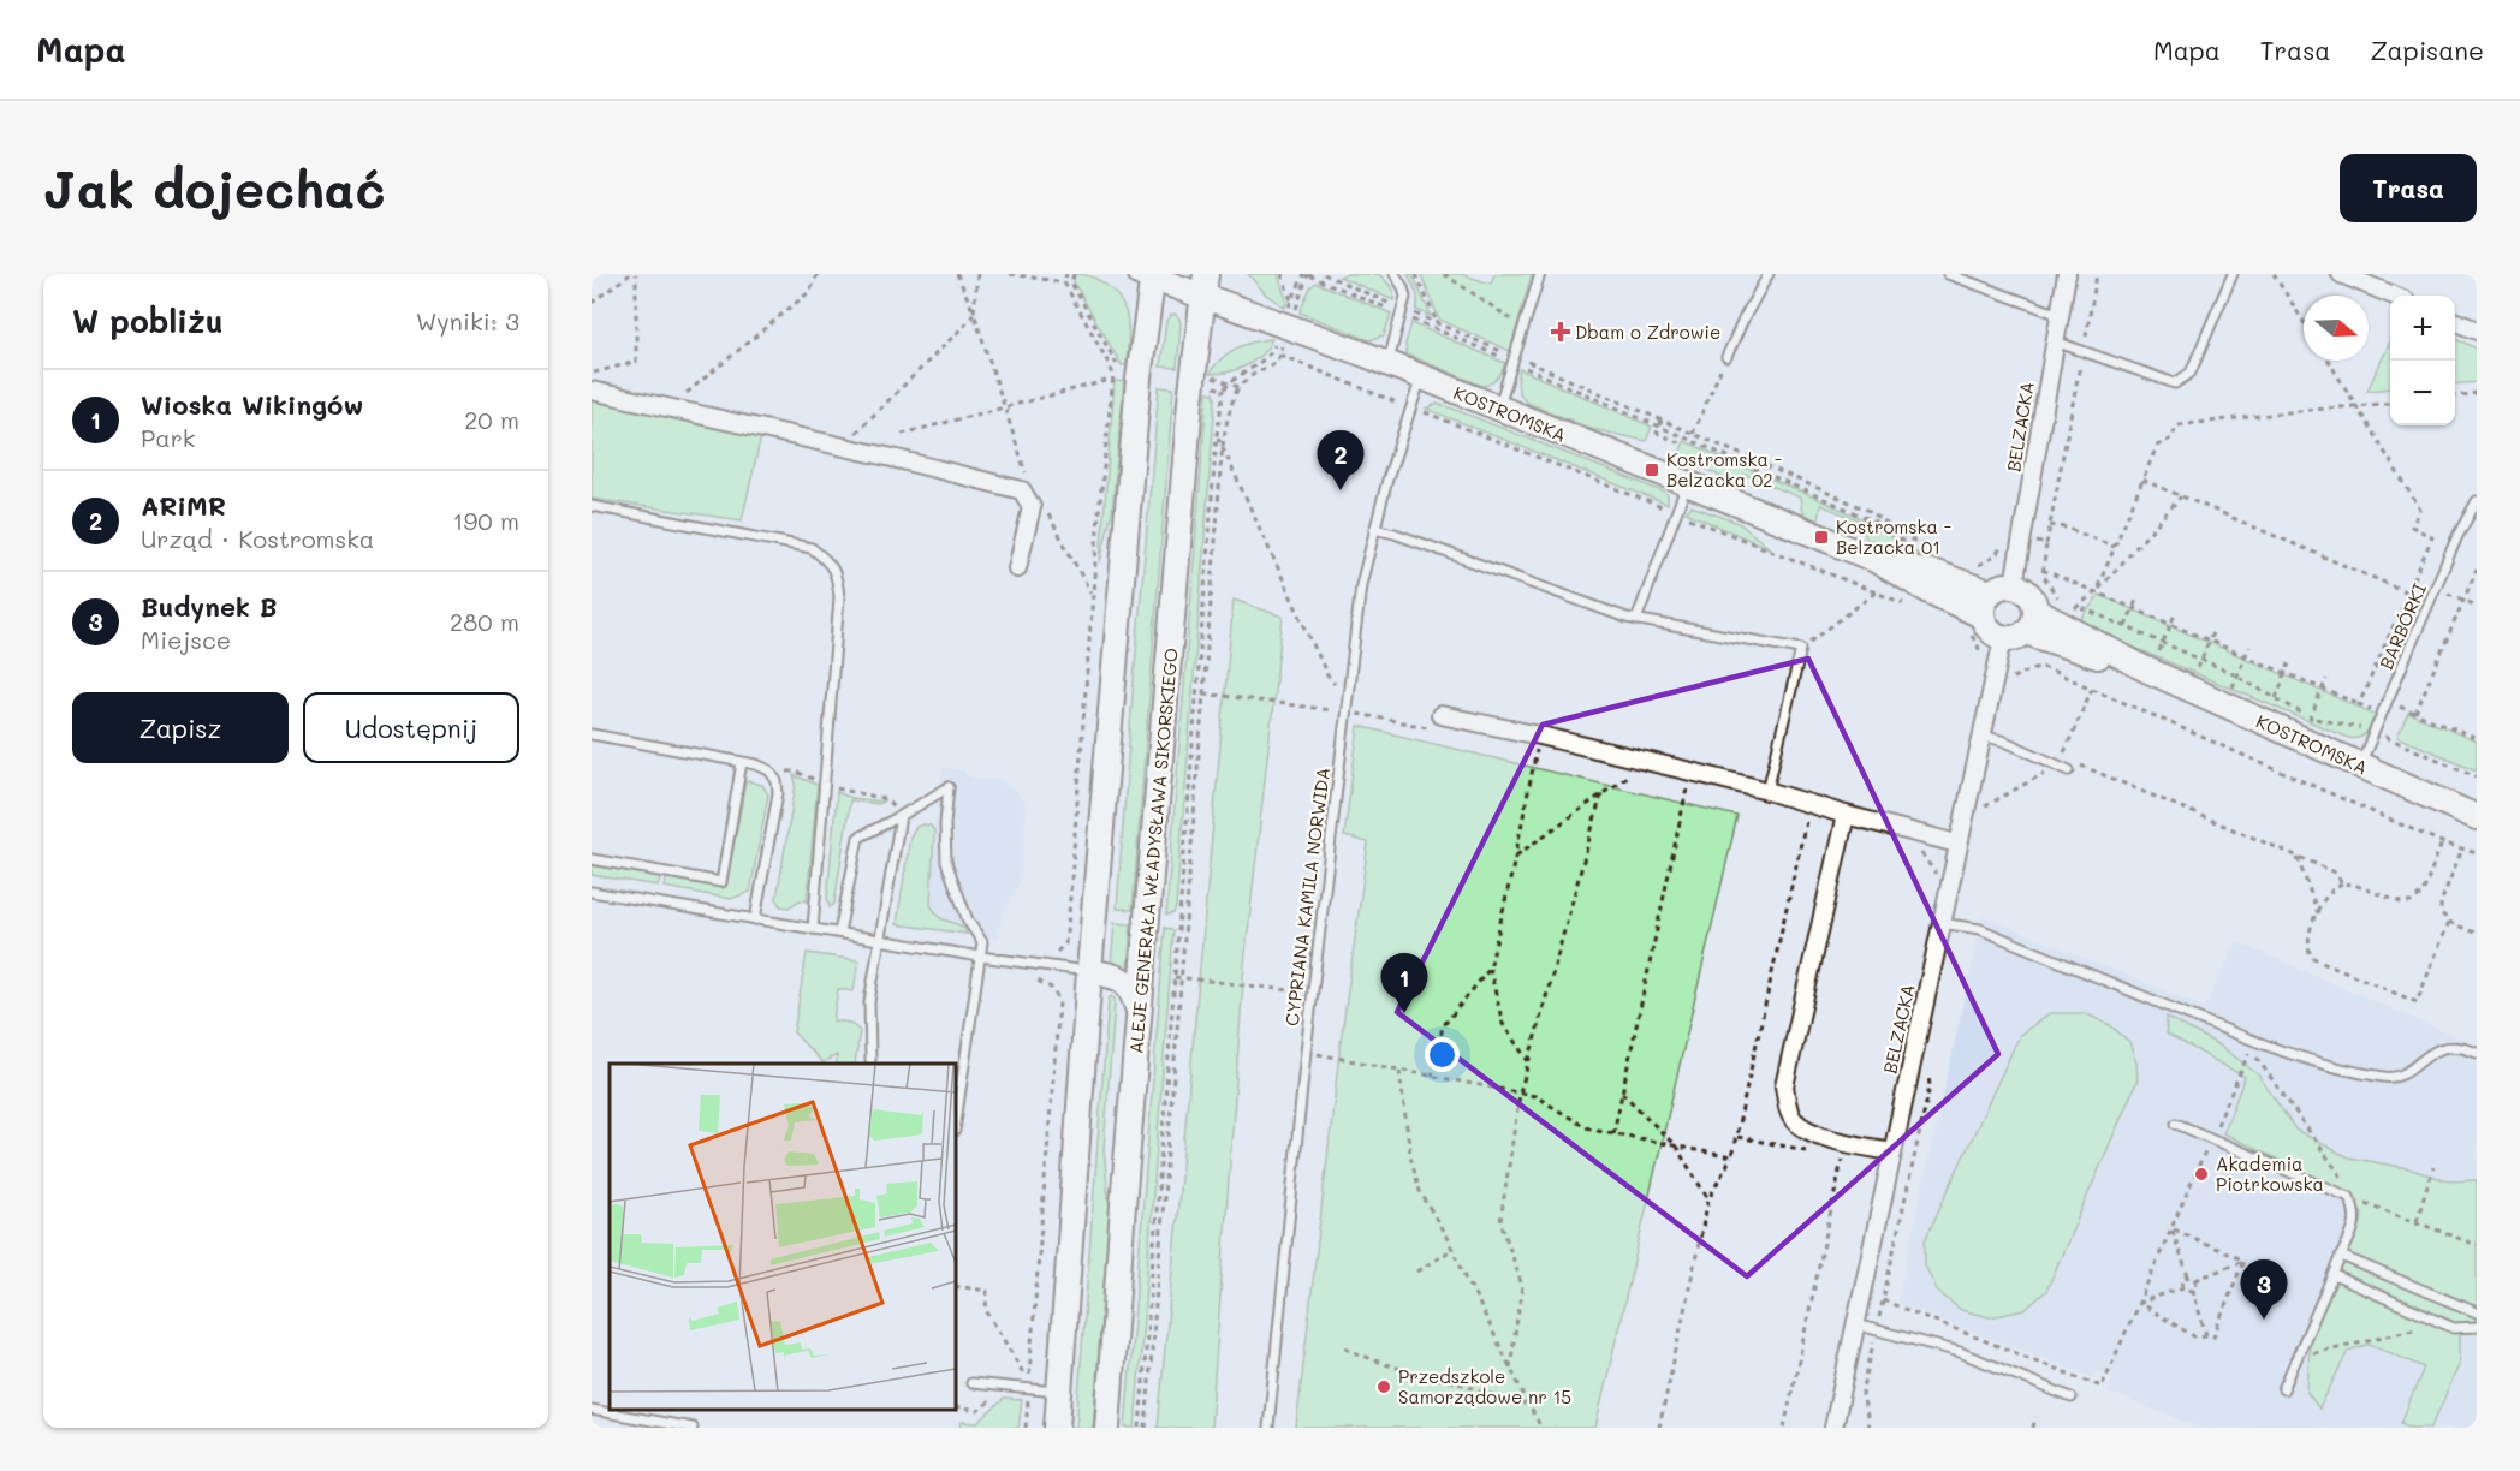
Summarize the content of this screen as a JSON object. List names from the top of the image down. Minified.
{"streets":{"main road":["KOSTROMSKA","ALEJE GENERAŁA WŁADYSŁAWA SIKORSKIEGO"],"street":["BELZACKA"],"lane":["BARBÓRKI","CYPRIANA KAMILA NORWIDA"]},"crossings":[["KOSTROMSKA","BELZACKA"],["KOSTROMSKA","BARBÓRKI"],["KOSTROMSKA","ALEJE GENERAŁA WŁADYSŁAWA SIKORSKIEGO"],["KOSTROMSKA","CYPRIANA KAMILA NORWIDA"]],"places":{"health":["Dbam o Zdrowie"],"transit":["Kostromska - Belzacka 02","Kostromska - Belzacka 01"],"other":["Akademia Piotrkowska","Przedszkole Samorządowe nr 15"]},"north":"right","page":{"header":"Mapa","nav":["Mapa","Trasa","Zapisane"],"buttons":["Trasa",["Zapisz","Udostępnij"]],"title":"Jak dojechać","heading":["W pobliżu","Wyniki: 3"],"map_buttons":["+","−"],"list":[{"mark":"1","name":"Wioska Wikingów","note":"Park","value":"20 m"},{"mark":"2","name":"ARiMR","note":"Urząd · Kostromska","value":"190 m"},{"mark":"3","name":"Budynek B","note":"Miejsce","value":"280 m"}],"pins":["2","1","3"]}}
